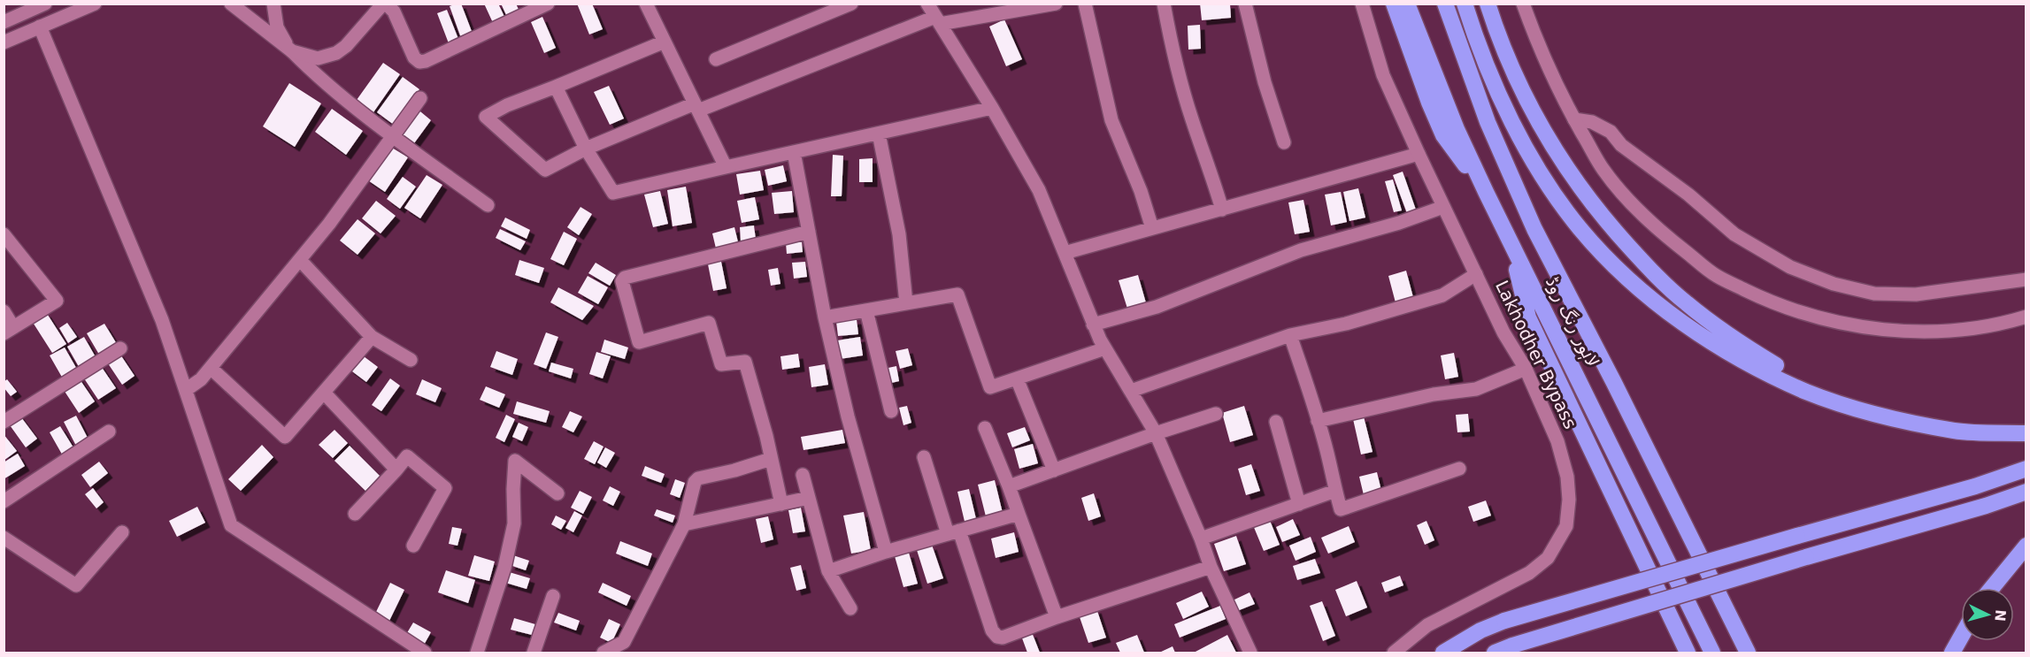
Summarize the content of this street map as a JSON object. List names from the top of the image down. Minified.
{"streets":{"highway":["لاہور رنگ روڈ"],"street":["Lakhodher Bypass"]},"north":"right"}
